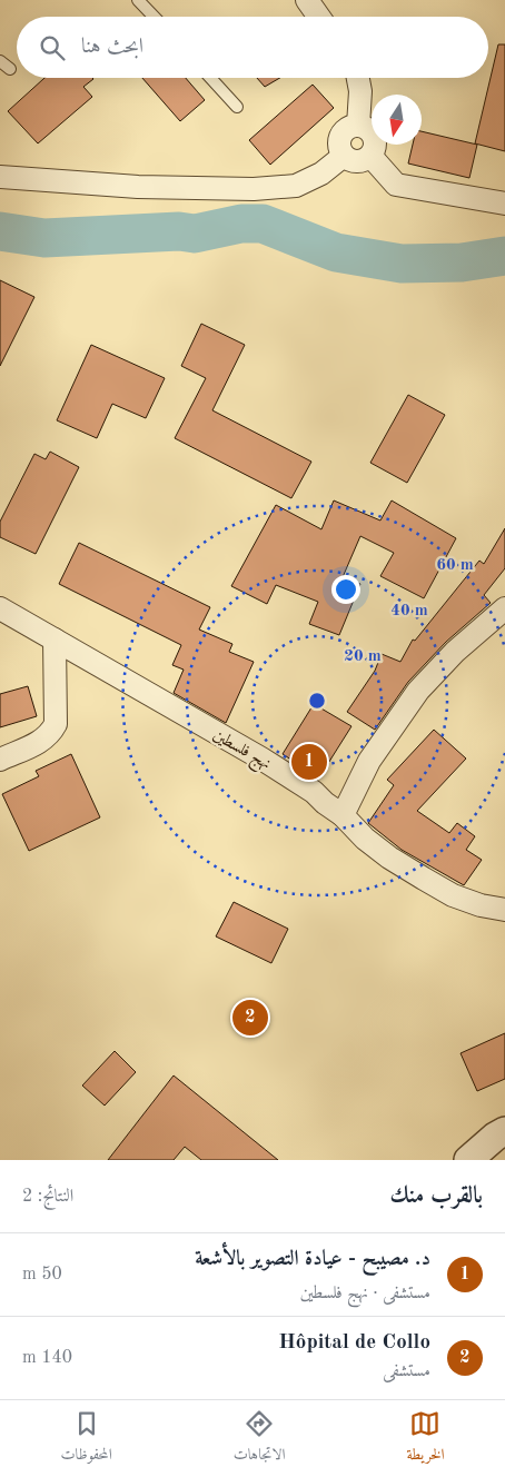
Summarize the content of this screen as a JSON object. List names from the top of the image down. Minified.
{"streets":{"street":["نهج فلسطين"]},"north":"bottom","page":{"search":"ابحث هنا","pins":["1","2"],"heading":["بالقرب منك","النتائج: 2"],"list":[{"mark":"1","name":"د. مصيبح - عيادة التصوير بالأشعة","note":"مستشفى · نهج فلسطين","value":"50 m"},{"mark":"2","name":"Hôpital de Collo","note":"مستشفى","value":"140 m"}],"nav":["الخريطة","الاتجاهات","المحفوظات"]},"rings":["60 m","40 m","20 m"]}
